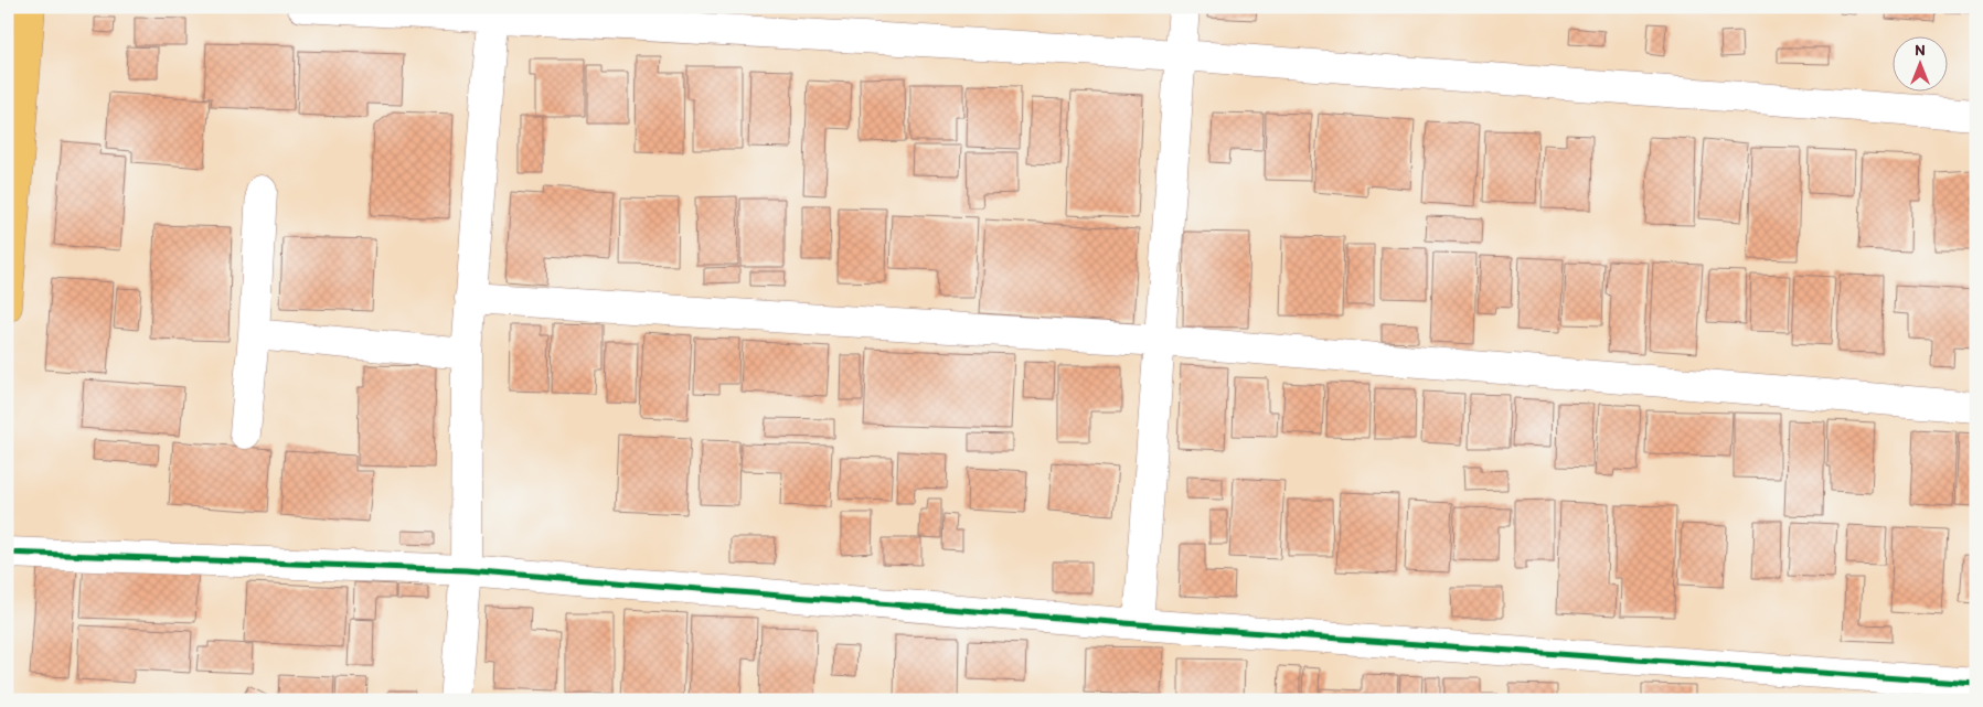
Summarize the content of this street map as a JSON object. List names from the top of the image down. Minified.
{"north":"top"}
